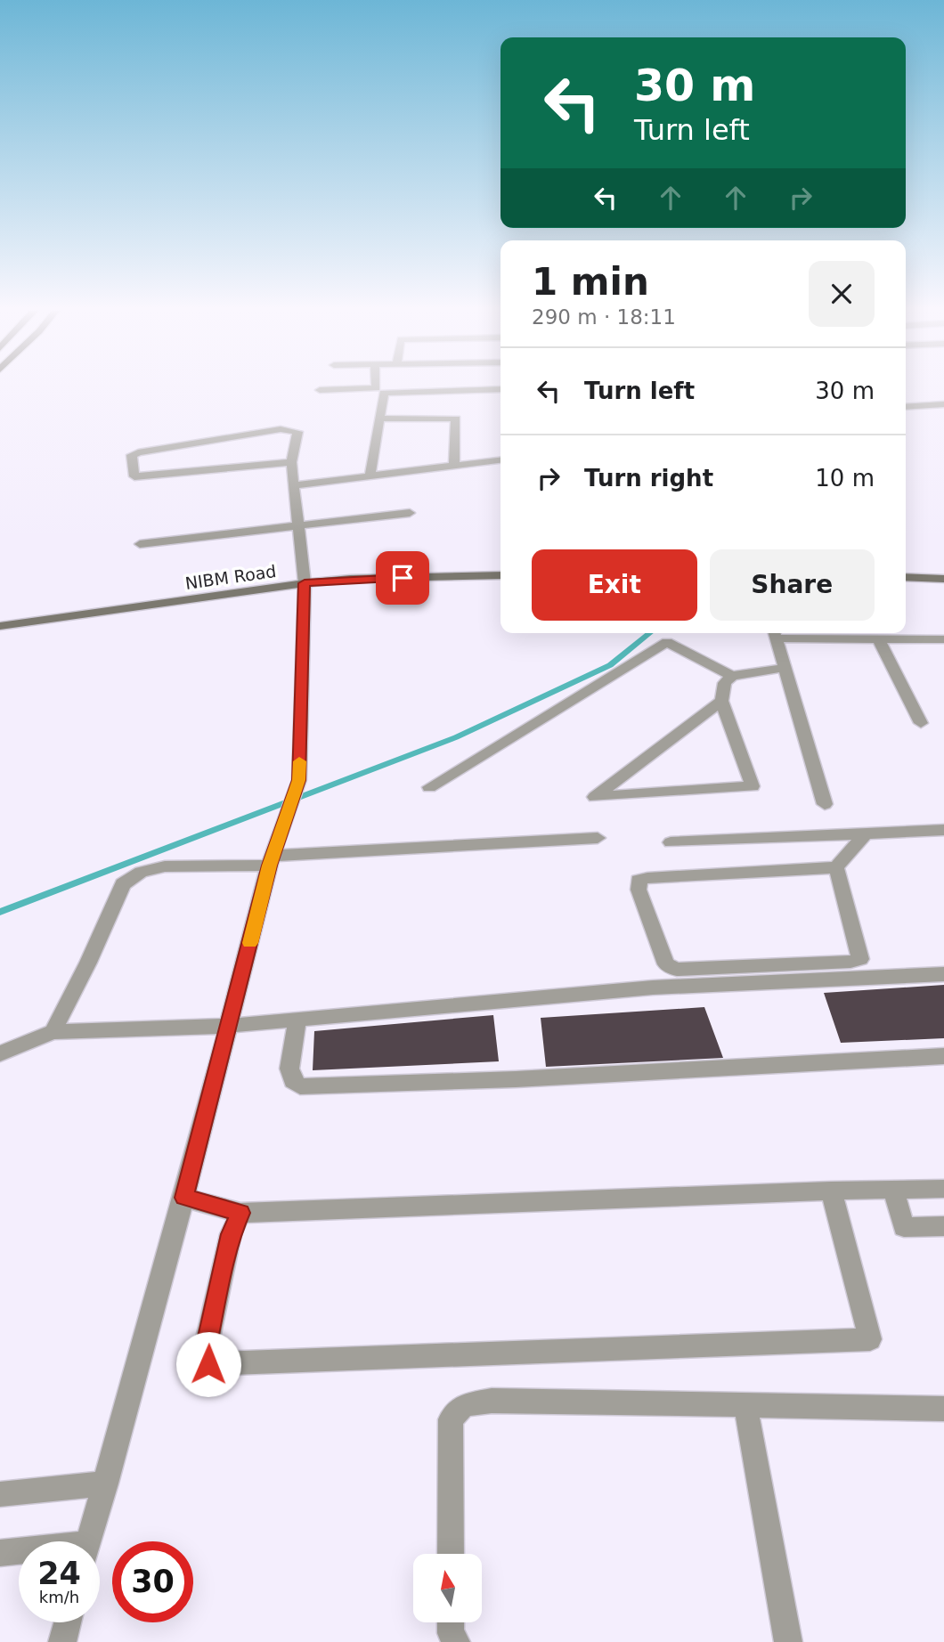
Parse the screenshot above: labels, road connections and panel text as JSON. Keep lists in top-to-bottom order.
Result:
{
  "streets": {
    "main road": ["NIBM Road"]
  },
  "north": "top",
  "page": {
    "turn": ["30 m", "Turn left"],
    "heading": ["1 min", "290 m · 18:11"],
    "list": [
      {
        "name": "Turn left",
        "value": "30 m"
      },
      {
        "name": "Turn right",
        "value": "10 m"
      }
    ],
    "buttons": ["Exit", "Share"],
    "speed": "24 km/h",
    "limit": "30"
  }
}
